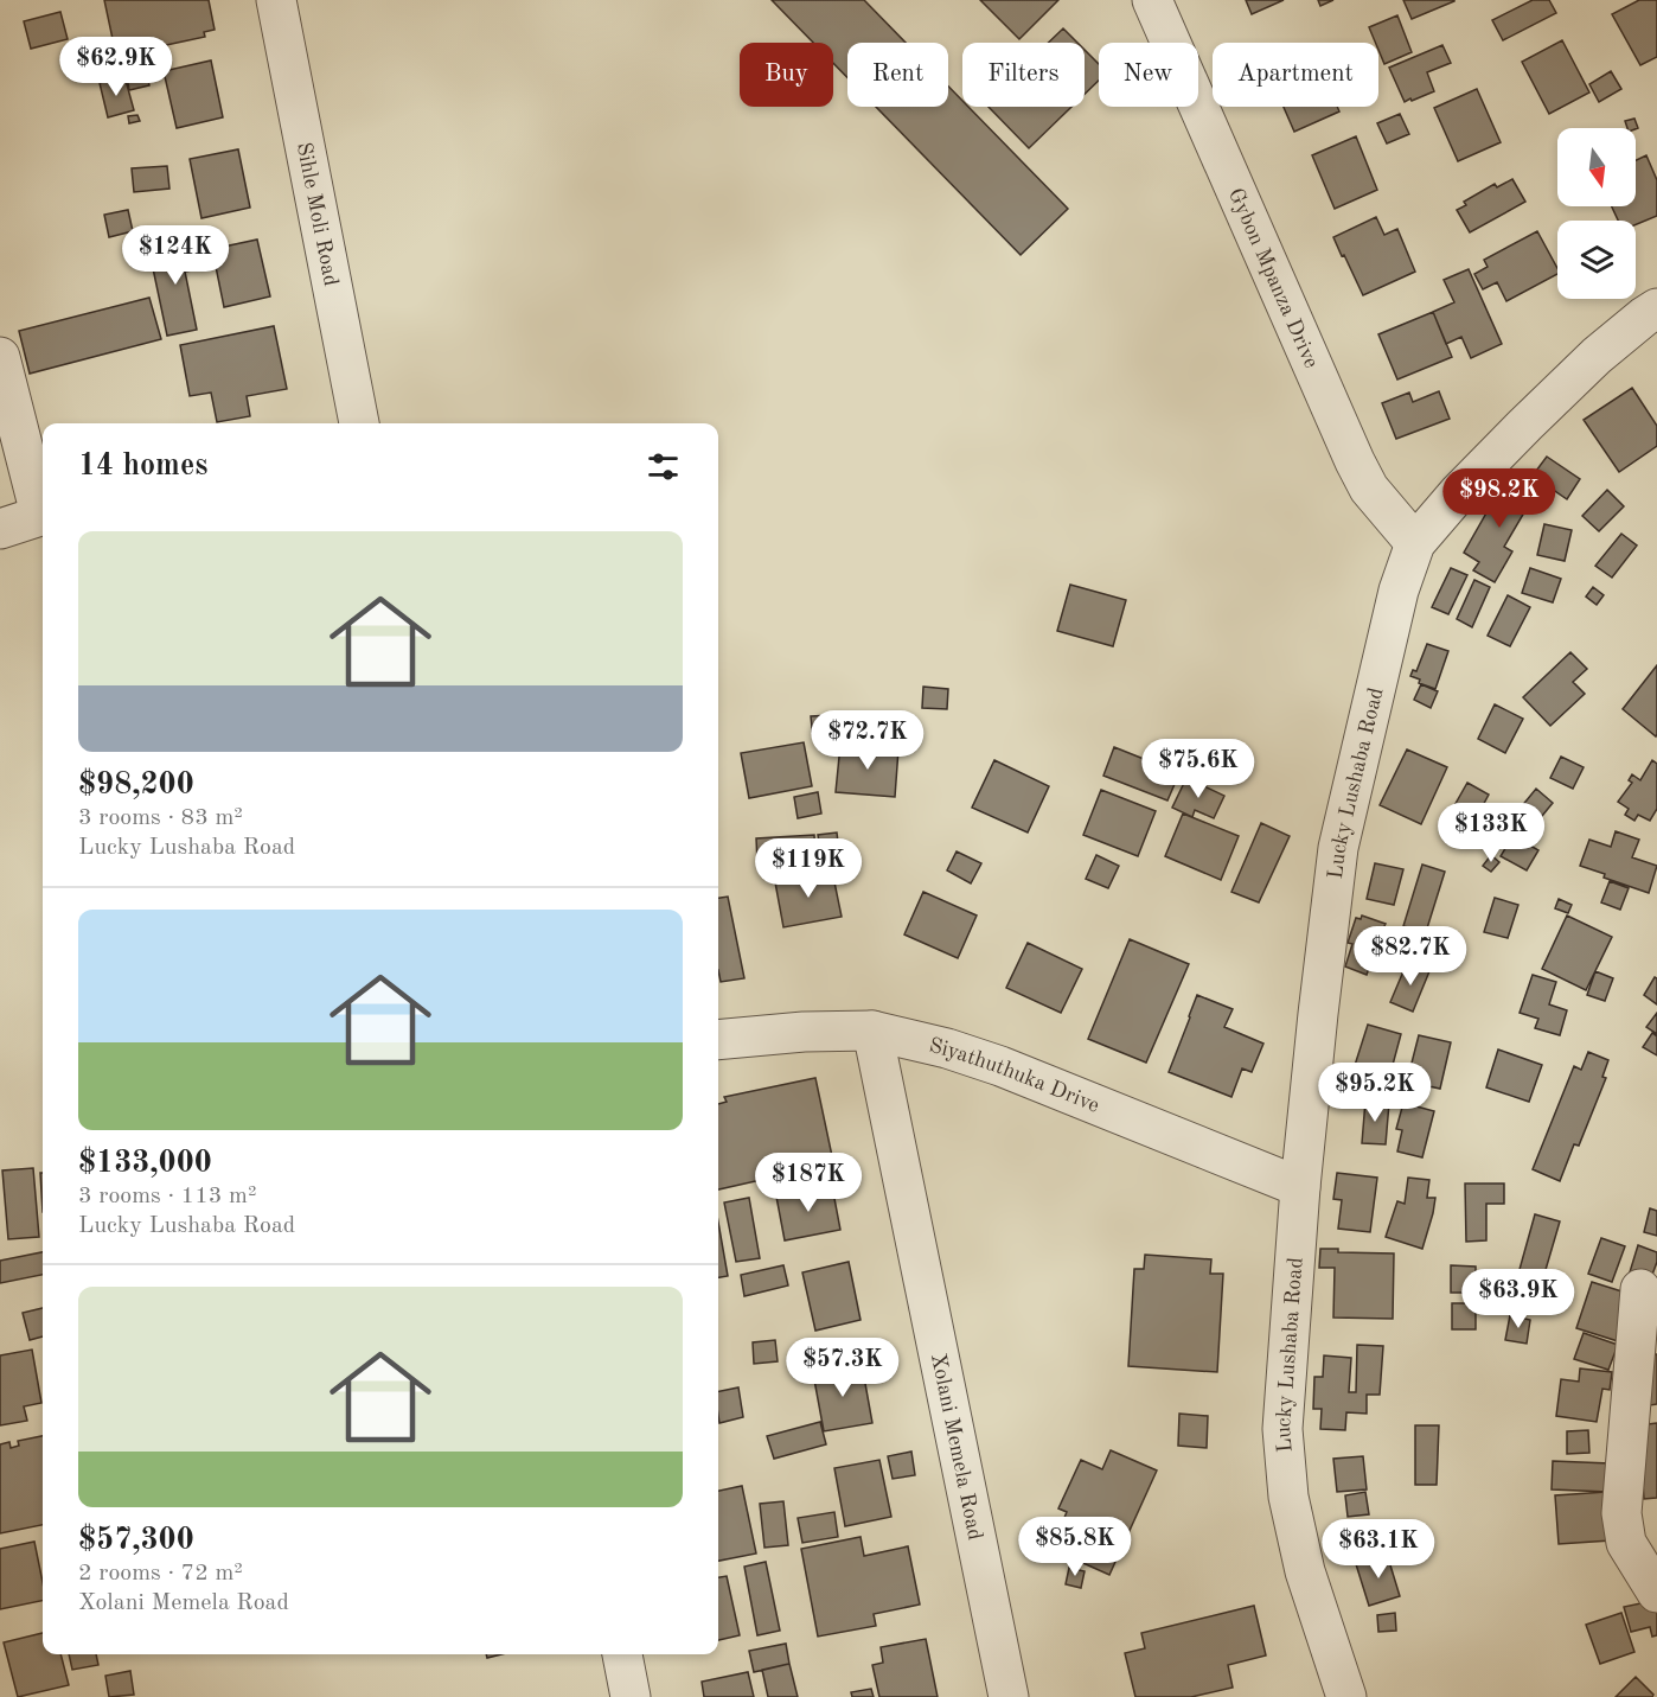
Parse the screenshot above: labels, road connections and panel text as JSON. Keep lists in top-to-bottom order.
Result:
{
  "streets": {
    "street": [
      "Sihle Moli Road",
      "Gybon Mpanza Drive",
      "Lucky Lushaba Road",
      "Siyathuthuka Drive",
      "Xolani Memela Road"
    ]
  },
  "crossings": [
    ["Gybon Mpanza Drive", "Lucky Lushaba Road"],
    ["Lucky Lushaba Road", "Siyathuthuka Drive"],
    ["Siyathuthuka Drive", "Xolani Memela Road"]
  ],
  "north": "bottom",
  "page": {
    "price": [
      "$62.9K",
      "$124K",
      "$98.2K",
      "$72.7K",
      "$75.6K",
      "$133K",
      "$119K",
      "$82.7K",
      "$95.2K",
      "$187K",
      "$63.9K",
      "$57.3K",
      "$85.8K",
      "$63.1K"
    ],
    "chip": [
      "Buy",
      "Rent",
      "Filters",
      "New",
      "Apartment"
    ],
    "heading": "14 homes",
    "list": [
      {
        "name": "$98,200",
        "note": "3 rooms · 83 m² · Lucky Lushaba Road"
      },
      {
        "name": "$133,000",
        "note": "3 rooms · 113 m² · Lucky Lushaba Road"
      },
      {
        "name": "$57,300",
        "note": "2 rooms · 72 m² · Xolani Memela Road"
      }
    ]
  }
}
